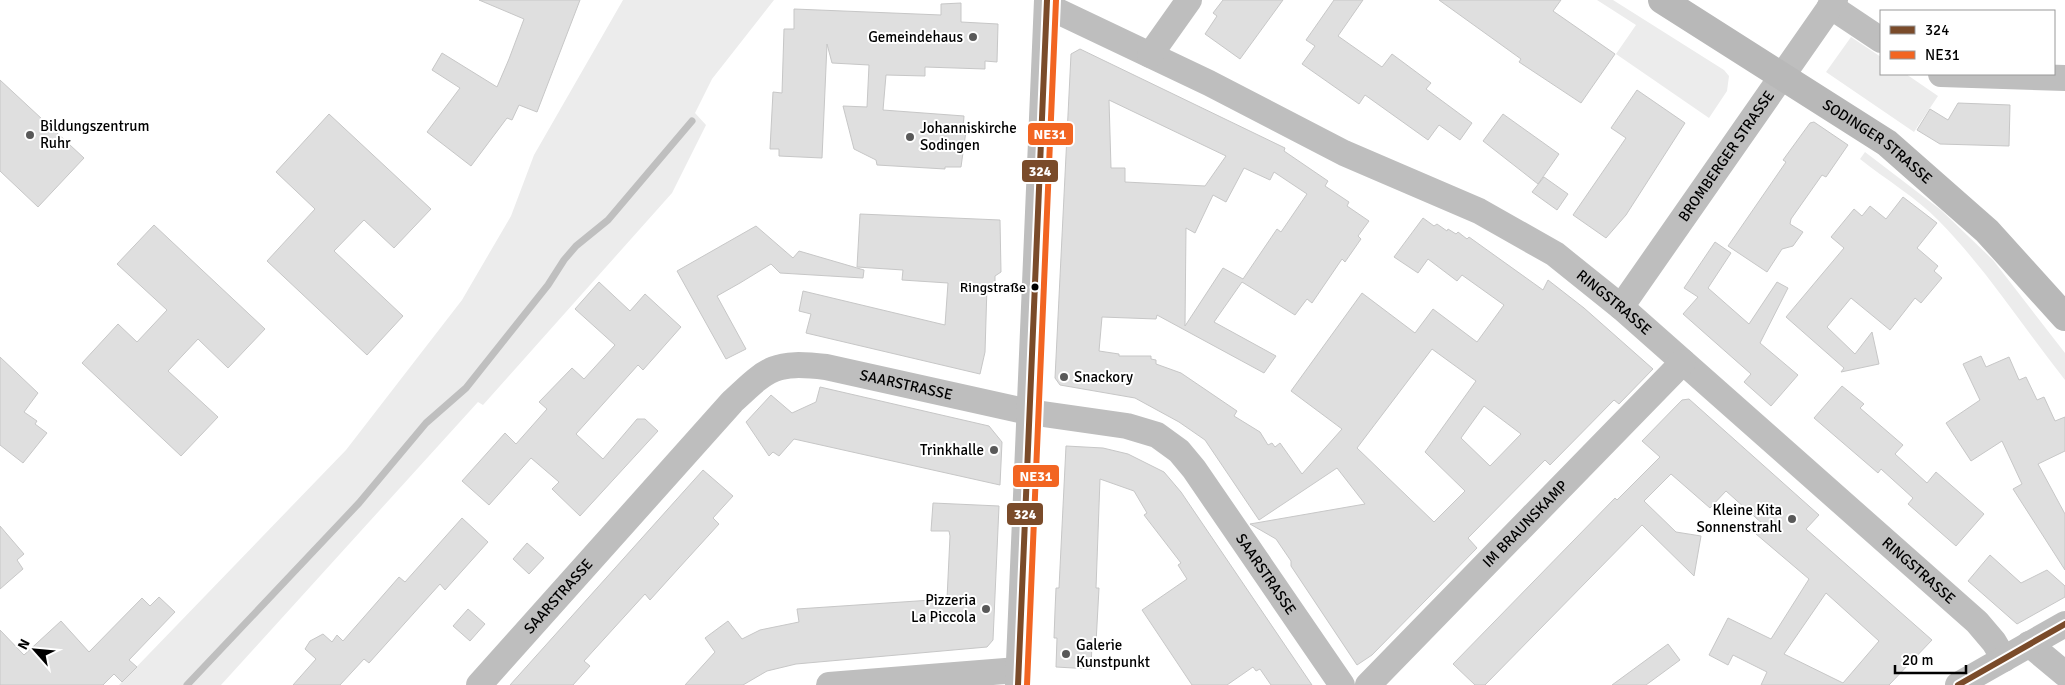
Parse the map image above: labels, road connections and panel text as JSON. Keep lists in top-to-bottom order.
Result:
{
  "streets": {
    "main road": ["SODINGER STRASSE"],
    "street": [
      "BROMBERGER STRASSE",
      "RINGSTRASSE",
      "SAARSTRASSE",
      "IM BRAUNSKAMP"
    ]
  },
  "crossings": [
    ["SODINGER STRASSE", "BROMBERGER STRASSE"],
    ["BROMBERGER STRASSE", "RINGSTRASSE"],
    ["RINGSTRASSE", "IM BRAUNSKAMP"]
  ],
  "places": [
    "Gemeindehaus",
    "Bildungszentrum Ruhr",
    "Johanniskirche Sodingen",
    "Ringstraße",
    "Snackory",
    "Trinkhalle",
    "Kleine Kita Sonnenstrahl",
    "Pizzeria La Piccola",
    "Galerie Kunstpunkt"
  ],
  "lines": ["transit line 324", "transit line NE31"],
  "legend": ["324", "NE31"],
  "scale_bar": "20 m",
  "north": "top left"
}
